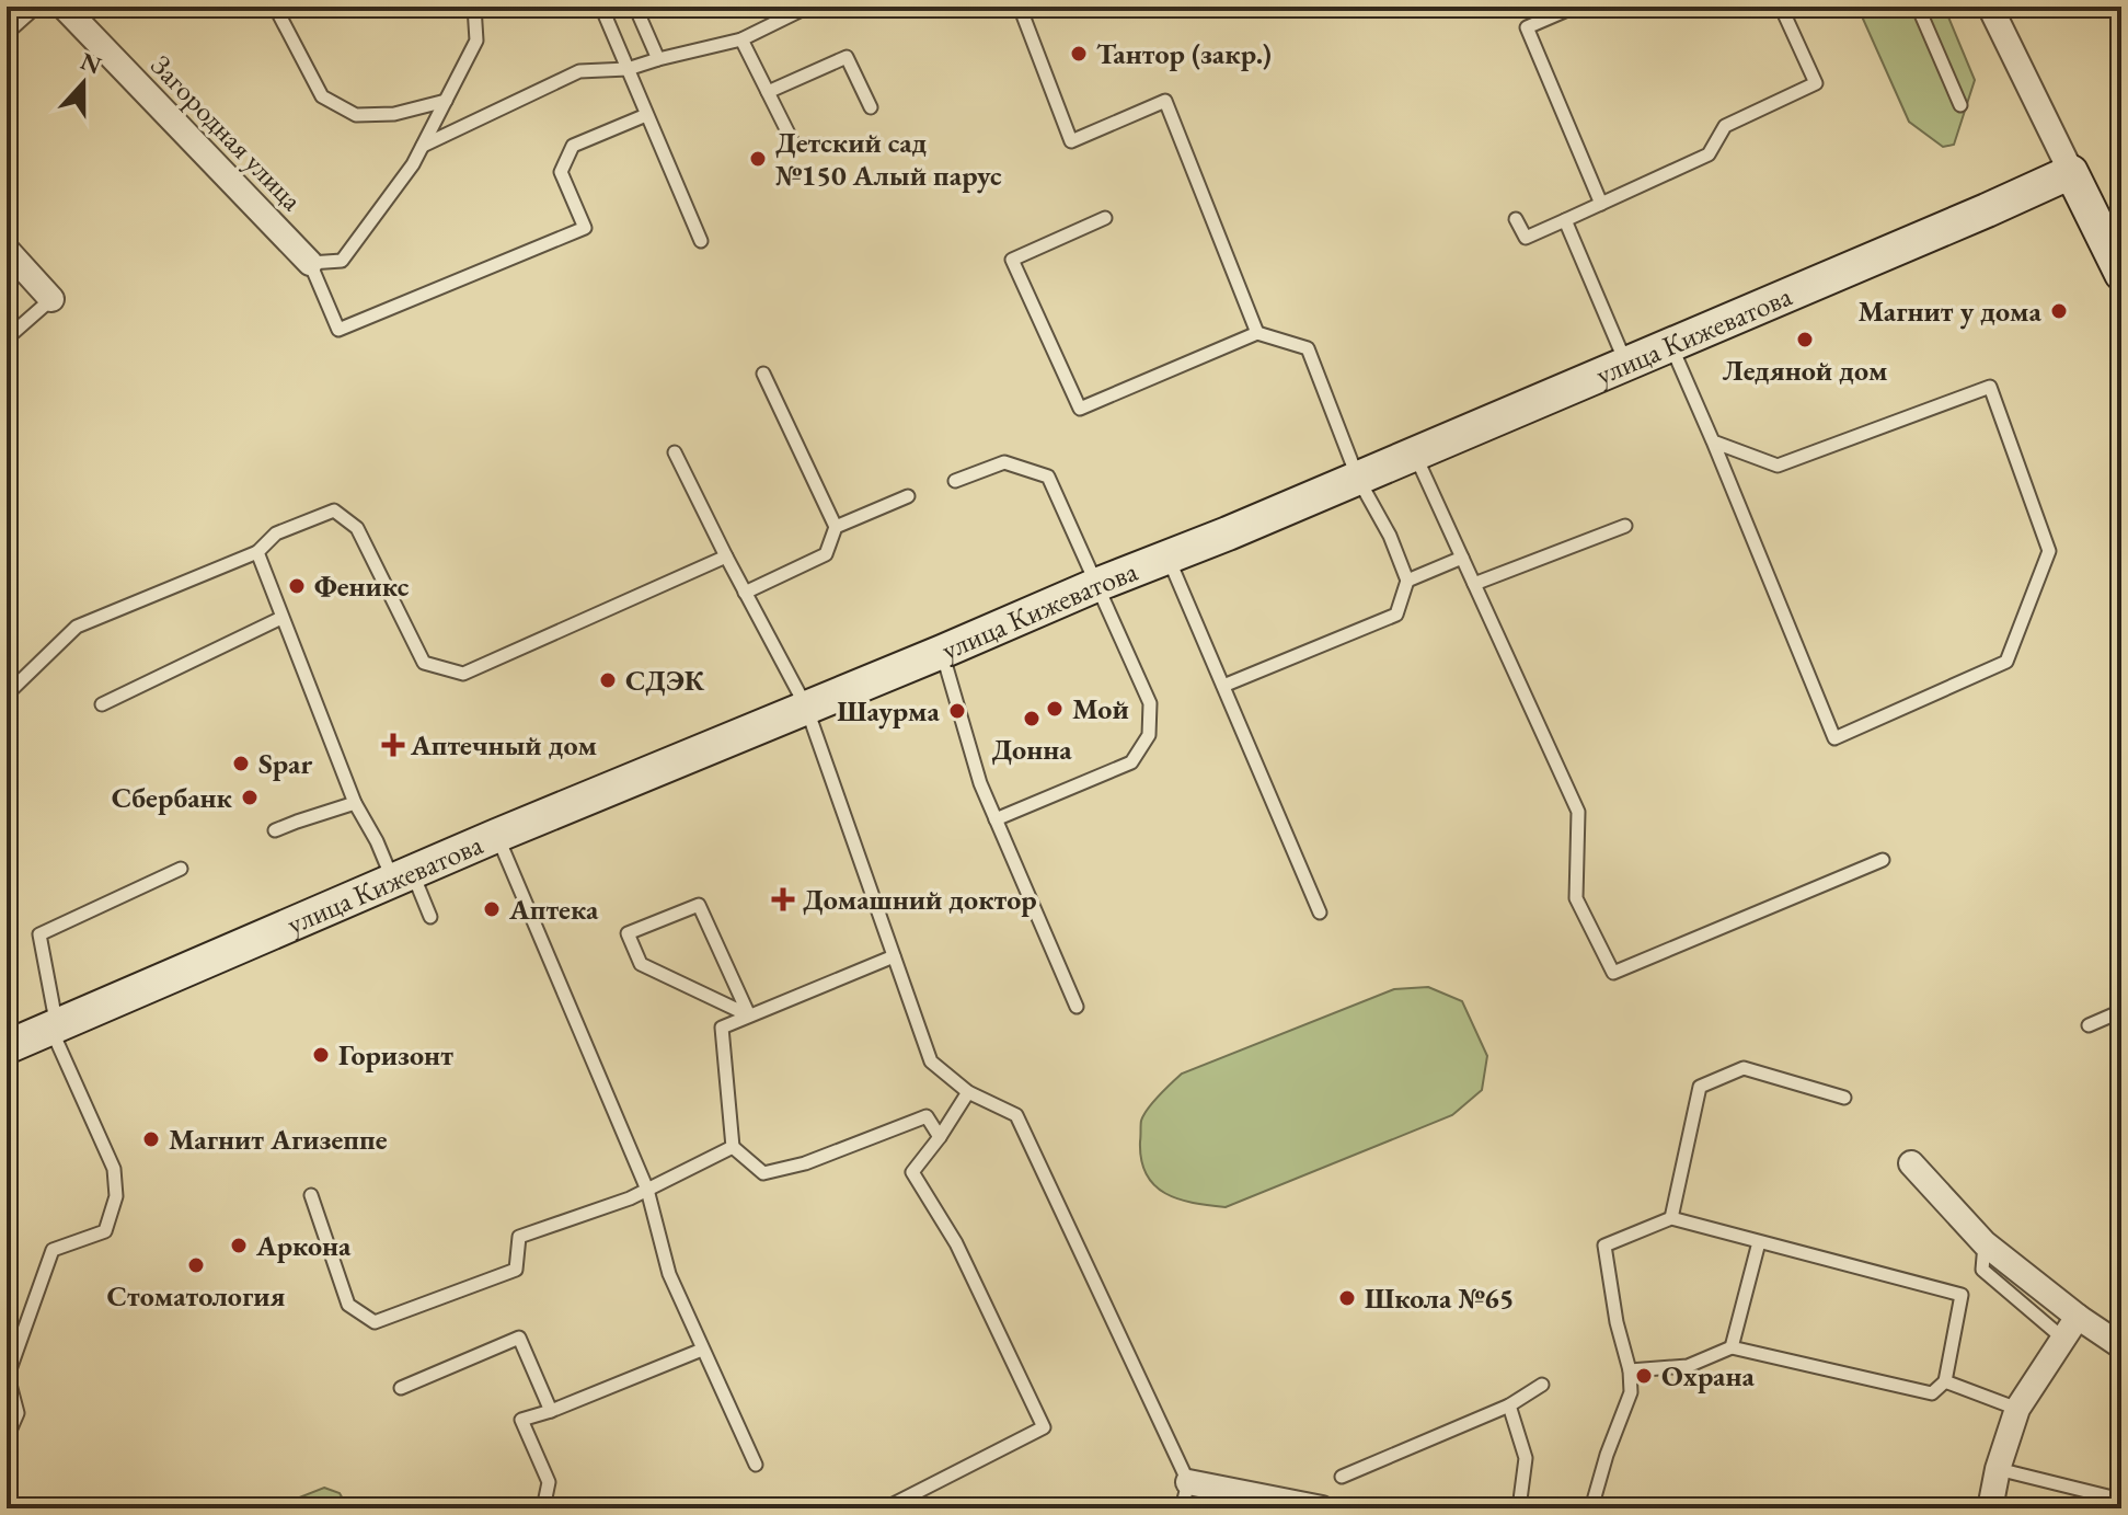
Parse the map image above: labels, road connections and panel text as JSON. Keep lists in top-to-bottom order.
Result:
{
  "streets": {
    "main road": ["улица Кижеватова"],
    "street": ["Загородная улица"]
  },
  "places": {
    "other": [
      "Тантор (закр.)",
      "Детский сад №150 Алый парус",
      "Магнит у дома",
      "Ледяной дом",
      "Феникс",
      "СДЭК",
      "Мой",
      "Шаурма",
      "Донна",
      "Spar",
      "Сбербанк",
      "Аптека",
      "Горизонт",
      "Магнит Агизеппе",
      "Аркона",
      "Стоматология",
      "Школа №65",
      "Охрана"
    ],
    "health": ["Аптечный дом", "Домашний доктор"]
  },
  "north": "top"
}
